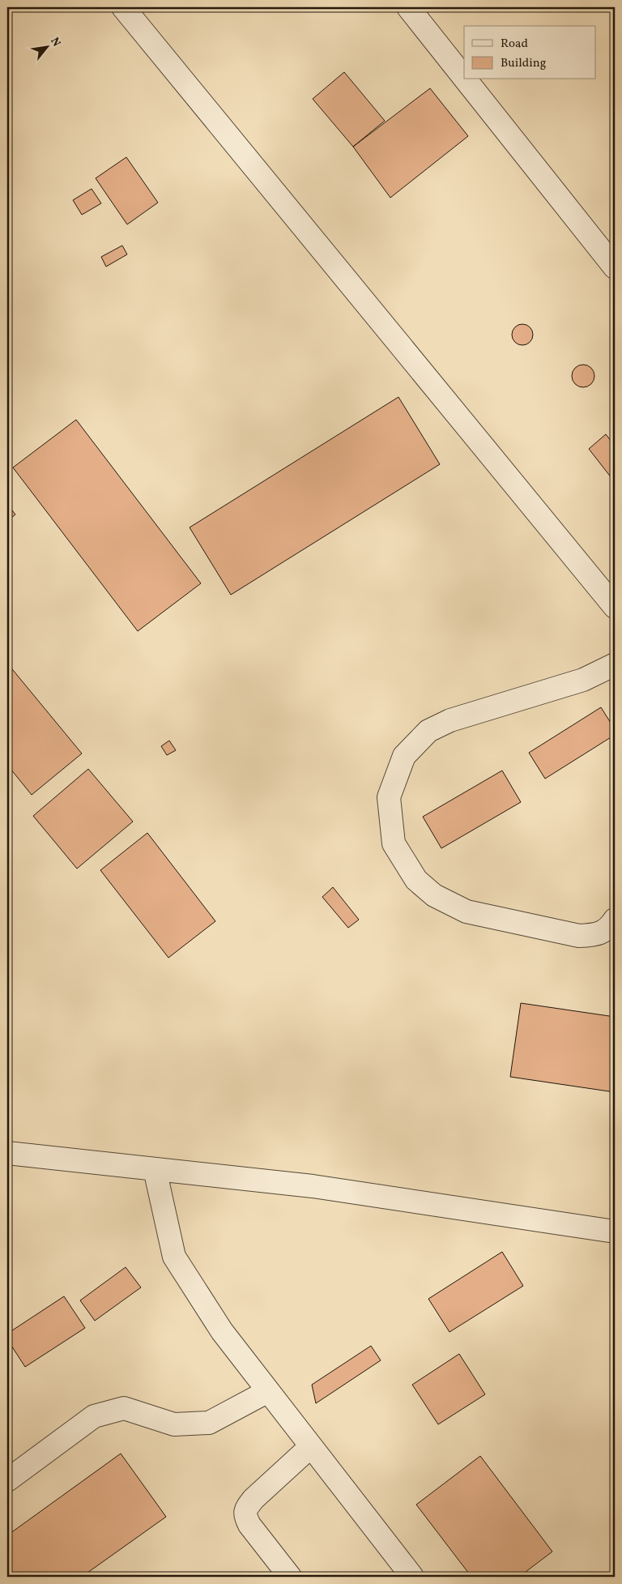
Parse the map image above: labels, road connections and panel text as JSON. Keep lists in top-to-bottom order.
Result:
{
  "legend": ["Road", "Building"],
  "north": "top right"
}
